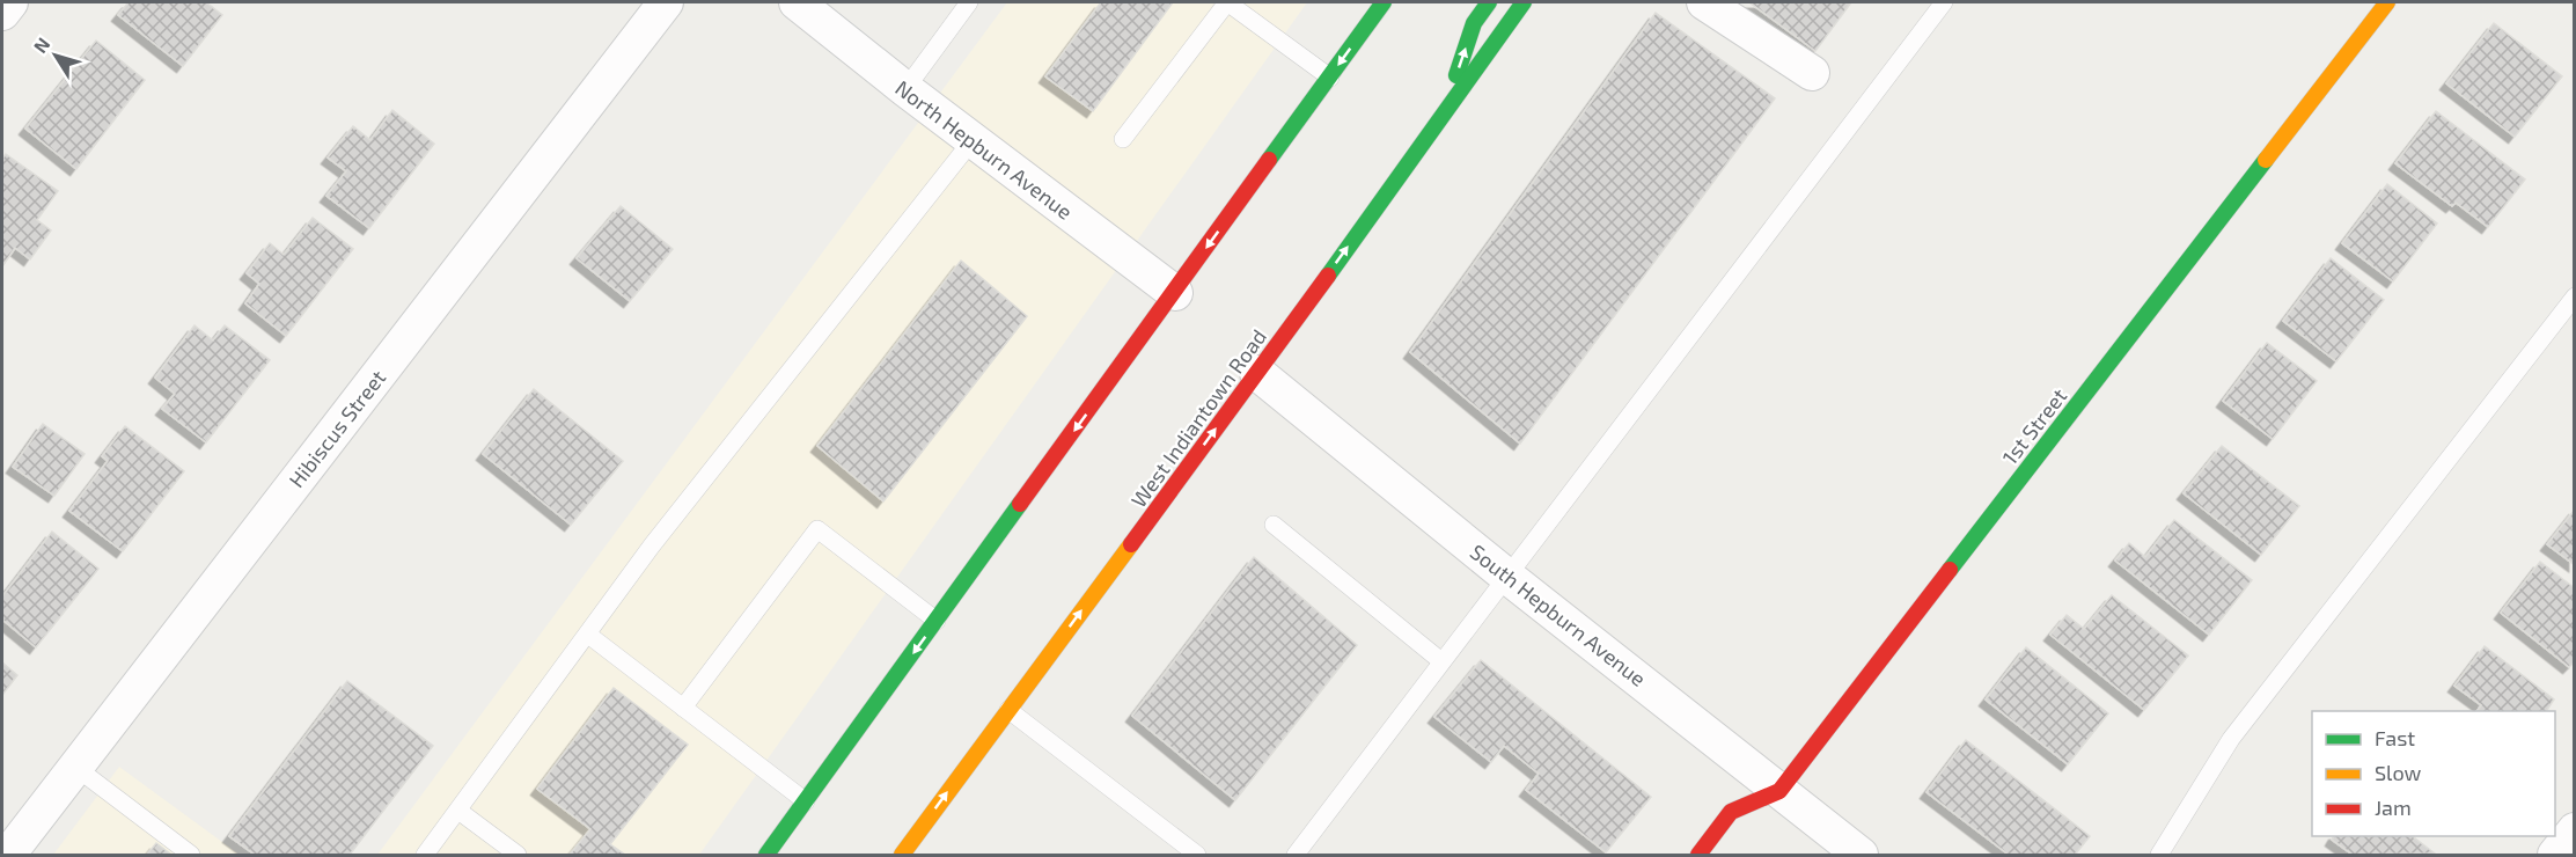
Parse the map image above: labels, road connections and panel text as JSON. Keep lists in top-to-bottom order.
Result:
{
  "streets": {
    "main road": ["West Indiantown Road", "1st Street"],
    "street": ["North Hepburn Avenue", "Hibiscus Street", "South Hepburn Avenue"]
  },
  "crossings": [
    ["West Indiantown Road", "South Hepburn Avenue"],
    ["1st Street", "South Hepburn Avenue"]
  ],
  "legend": ["Fast", "Slow", "Jam"],
  "north": "top left"
}
